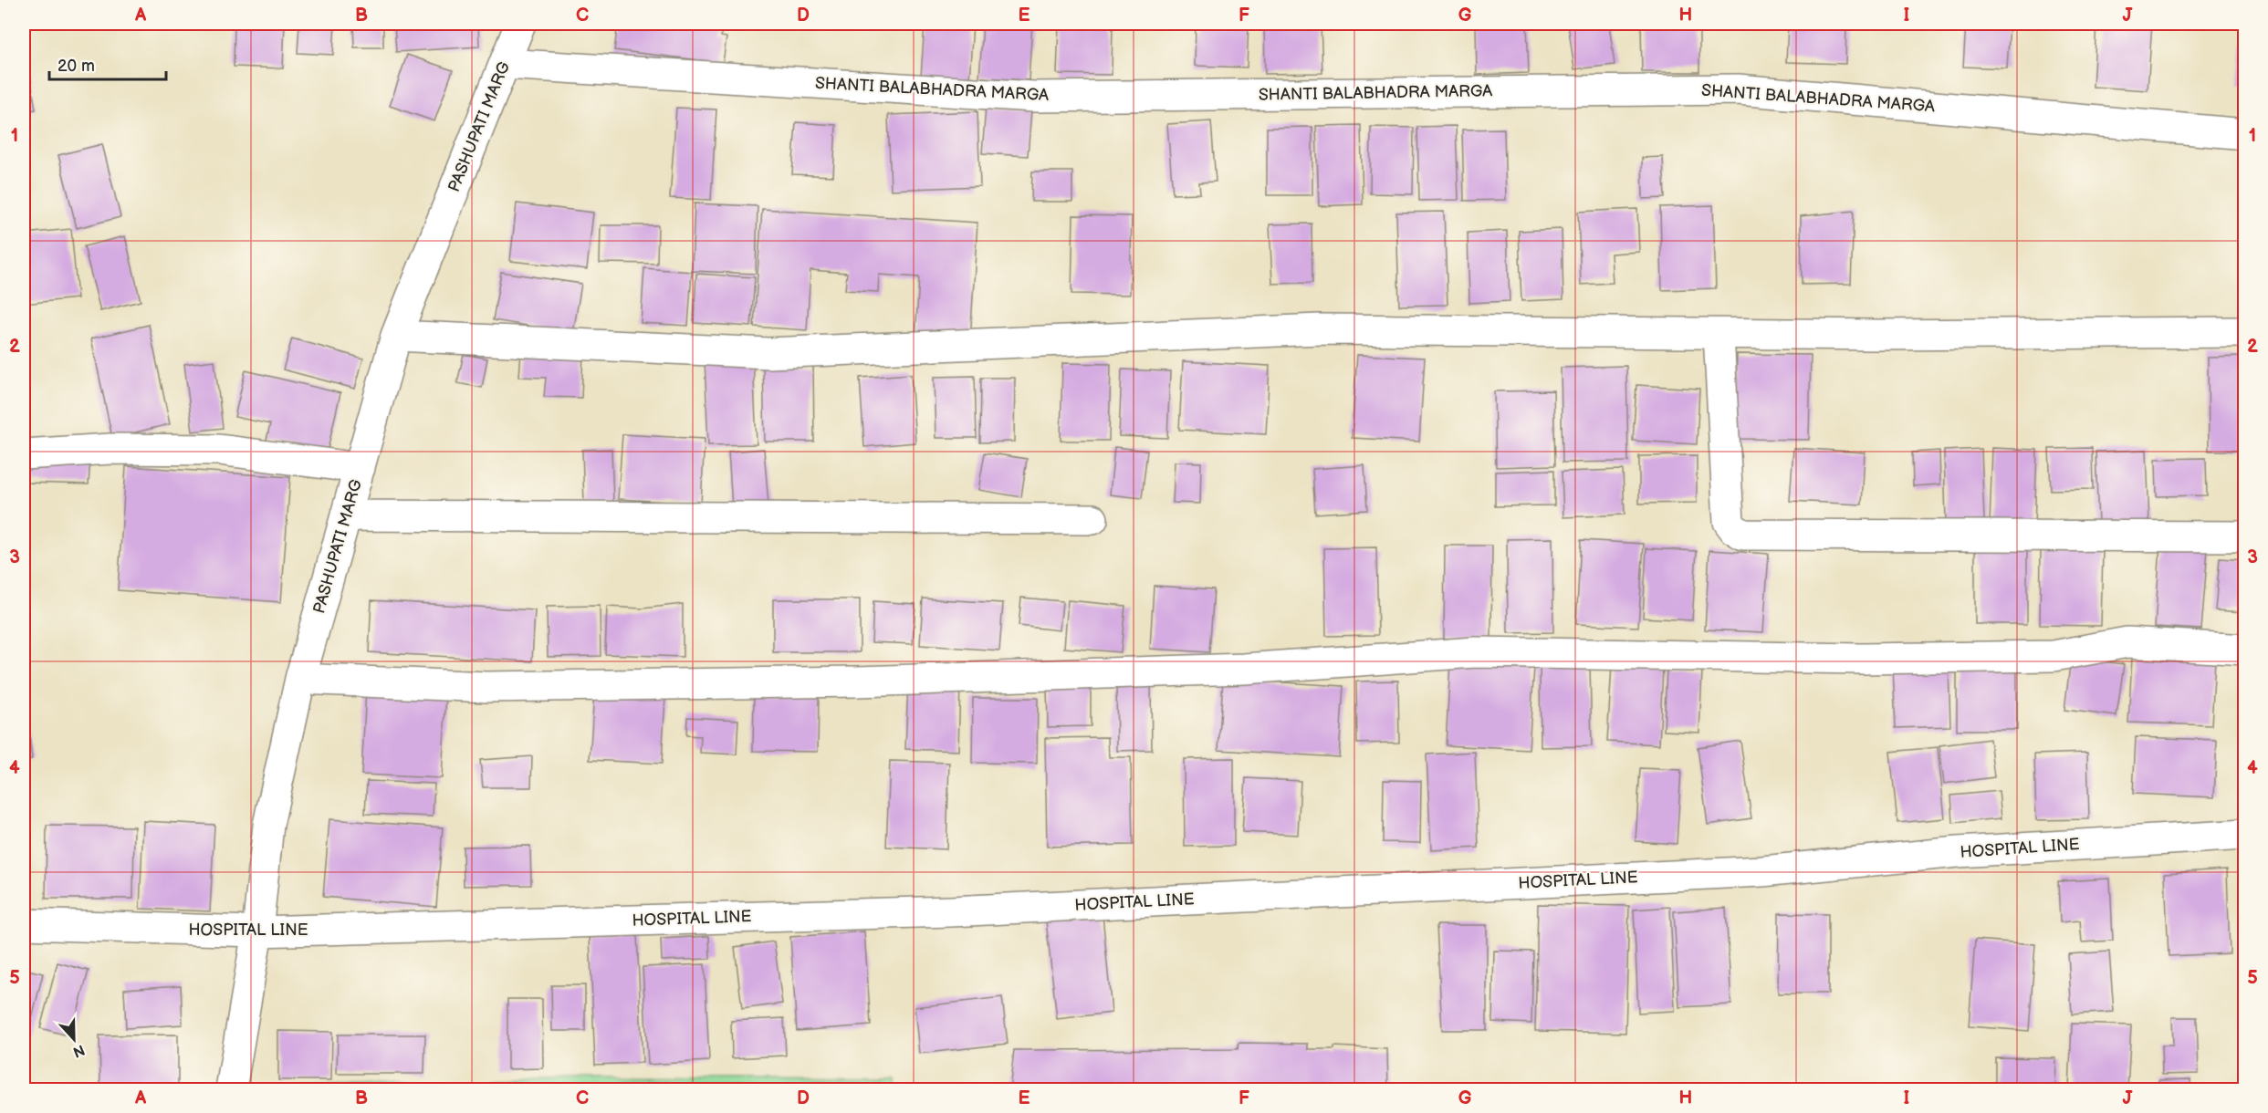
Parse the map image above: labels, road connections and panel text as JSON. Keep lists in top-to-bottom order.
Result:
{
  "streets": {
    "street": ["SHANTI BALABHADRA MARGA", "PASHUPATI MARG", "HOSPITAL LINE"]
  },
  "crossings": [
    ["SHANTI BALABHADRA MARGA", "PASHUPATI MARG"],
    ["PASHUPATI MARG", "HOSPITAL LINE"]
  ],
  "scale_bar": "20 m",
  "north": "bottom",
  "grid": {
    "columns": [
      "A",
      "B",
      "C",
      "D",
      "E",
      "F",
      "G",
      "H",
      "I",
      "J"
    ],
    "rows": [
      "1",
      "2",
      "3",
      "4",
      "5"
    ]
  }
}
